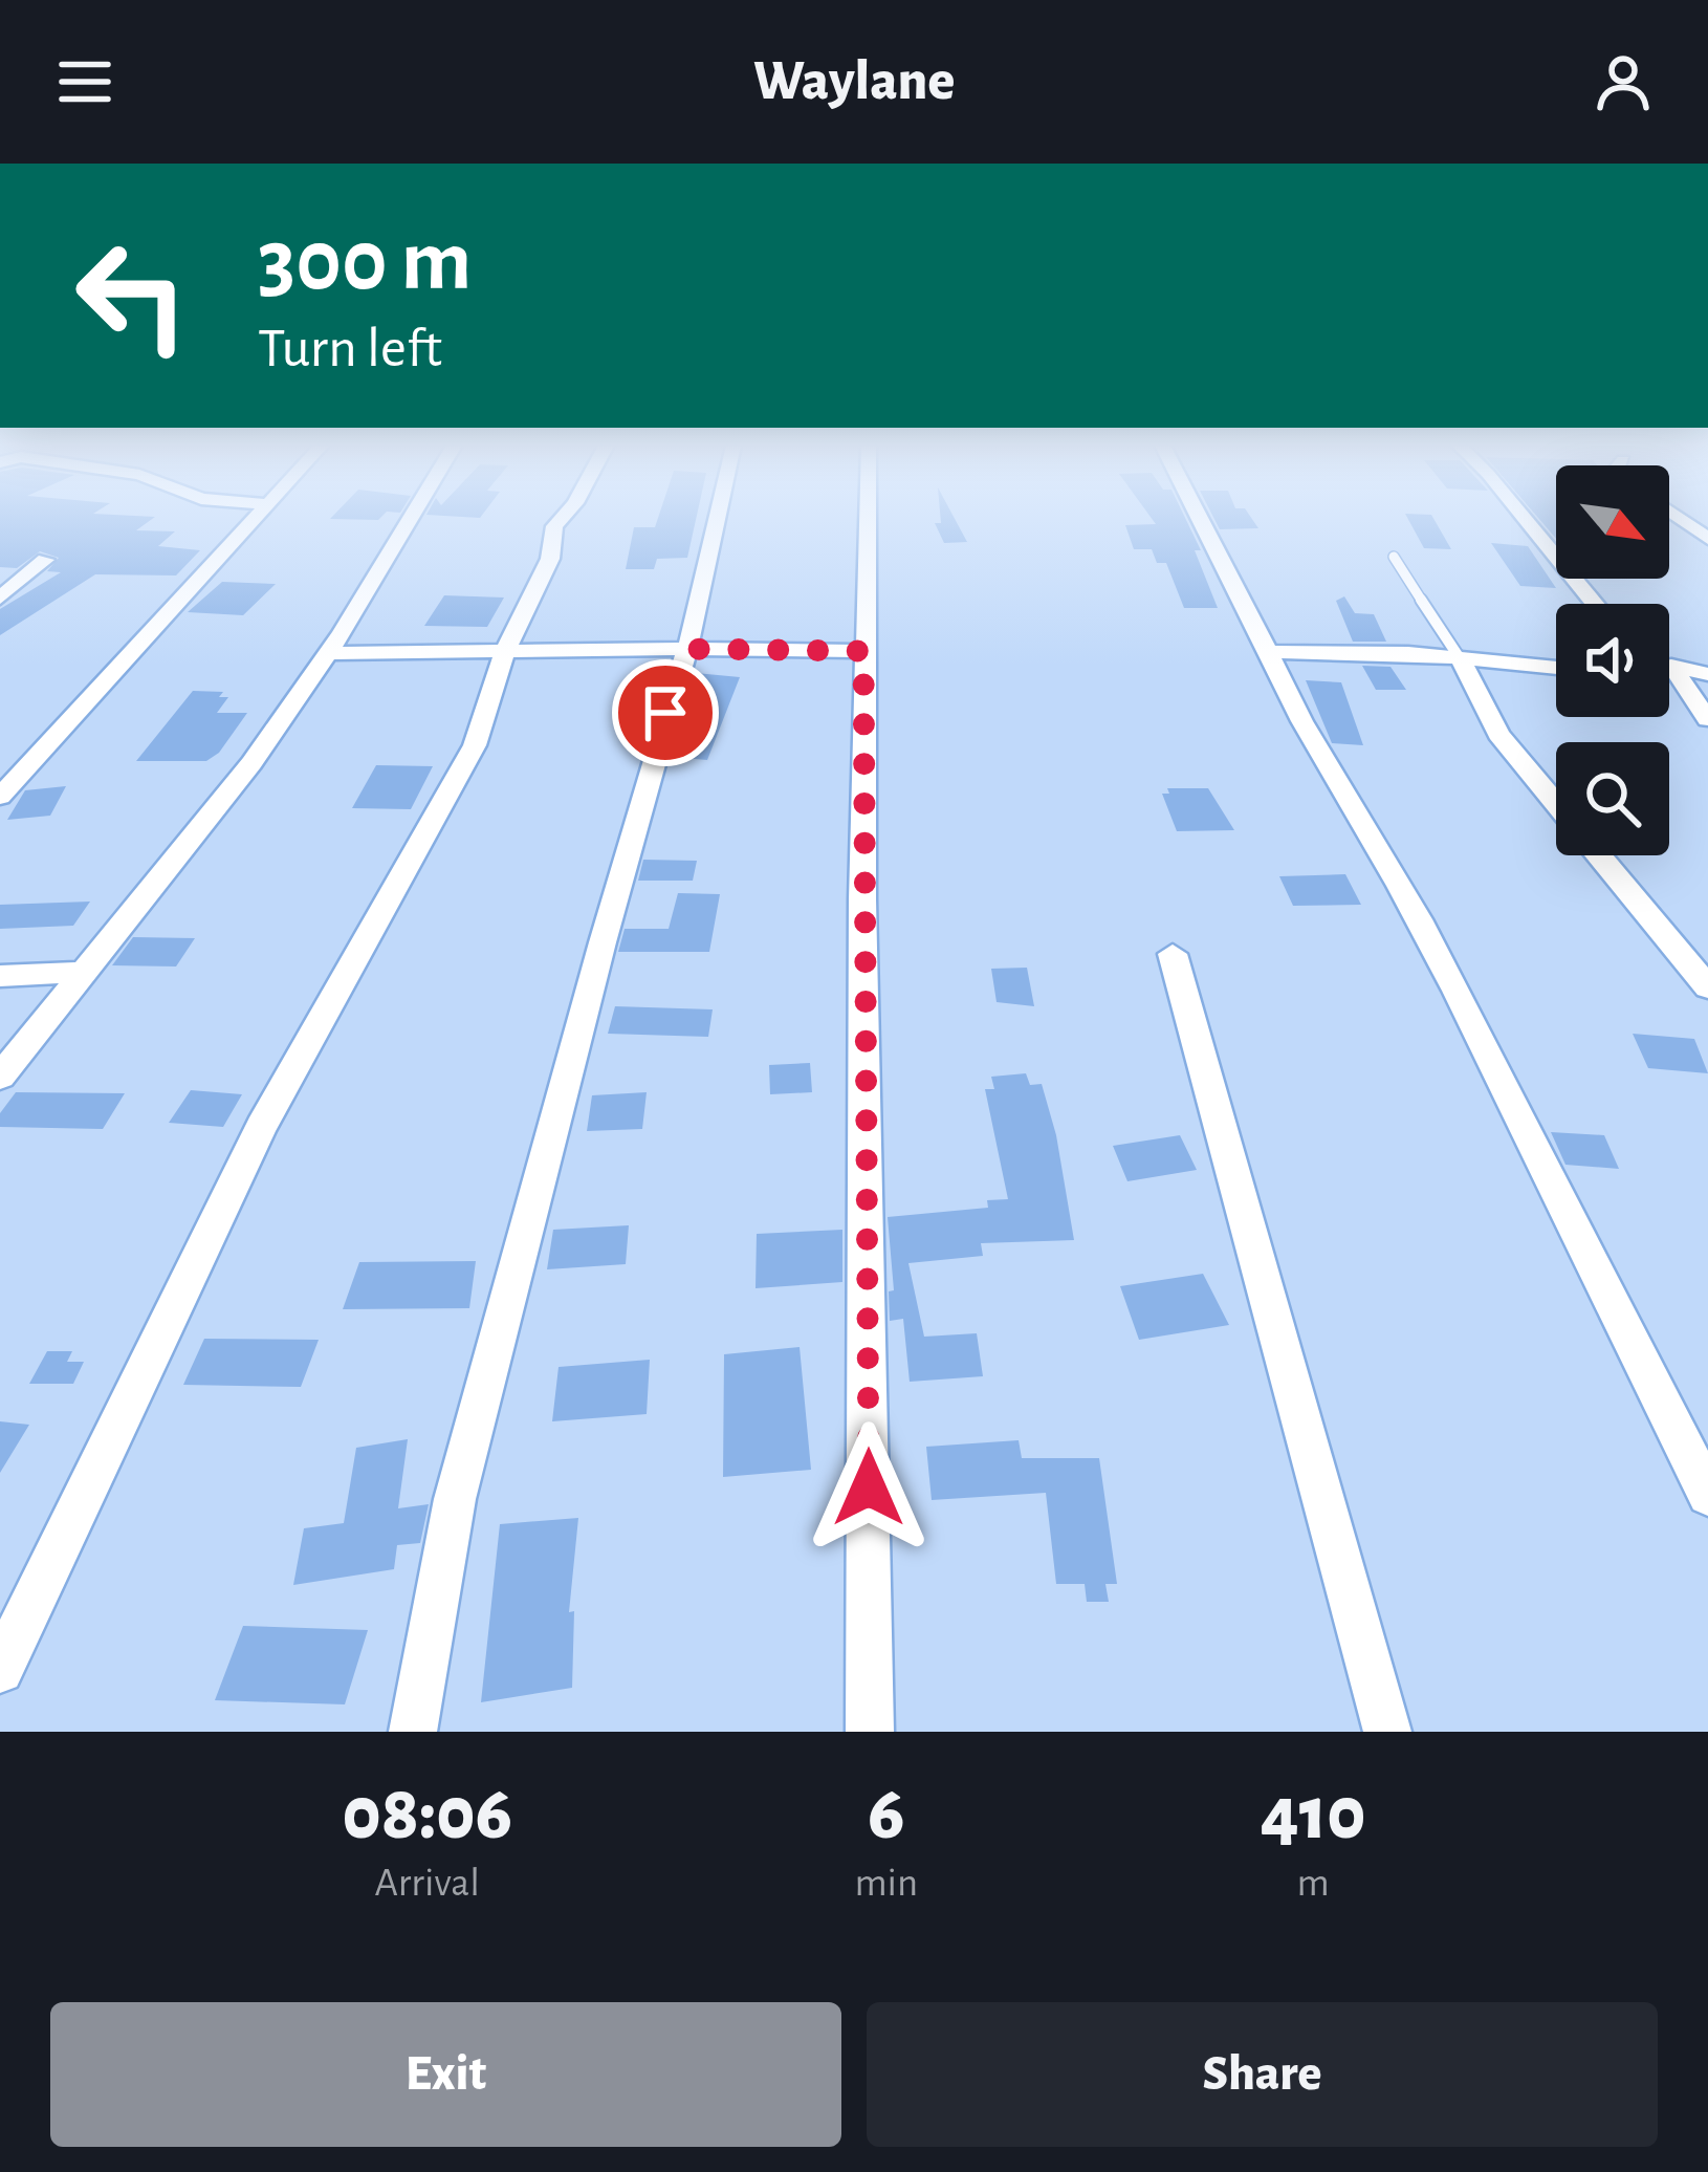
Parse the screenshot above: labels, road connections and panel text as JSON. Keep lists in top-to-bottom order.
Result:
{
  "north": "bottom right",
  "page": {
    "header": "Waylane",
    "turn": ["300 m", "Turn left"],
    "eta": [
      "08:06",
      "Arrival",
      "6",
      "min",
      "410",
      "m"
    ],
    "buttons": ["Exit", "Share"]
  }
}
